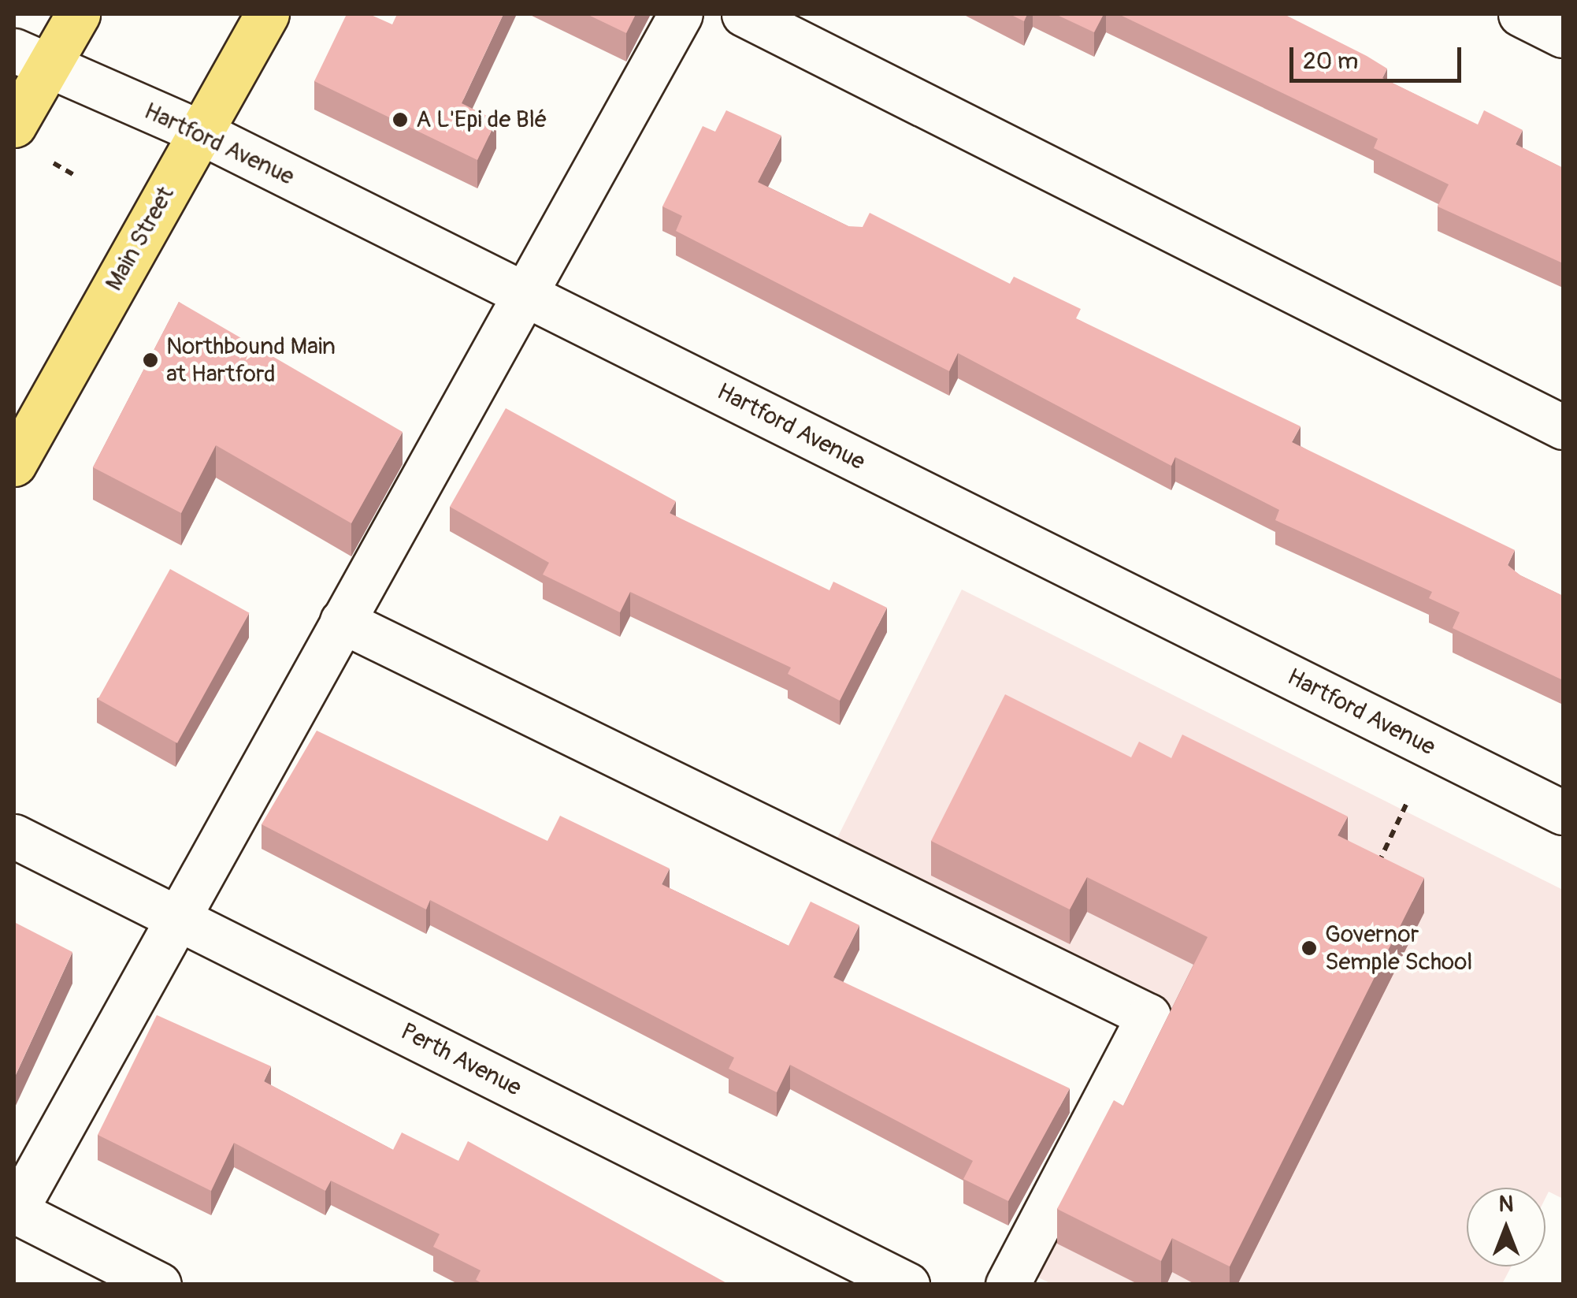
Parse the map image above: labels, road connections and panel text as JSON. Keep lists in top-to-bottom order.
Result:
{
  "streets": {
    "main road": ["Main Street"],
    "street": ["Hartford Avenue", "Perth Avenue"]
  },
  "crossings": [
    ["Hartford Avenue", "Main Street"]
  ],
  "places": ["A L'Epi de Blé", "Northbound Main at Hartford", "Governor Semple School"],
  "scale_bar": "20 m",
  "north": "top"
}
